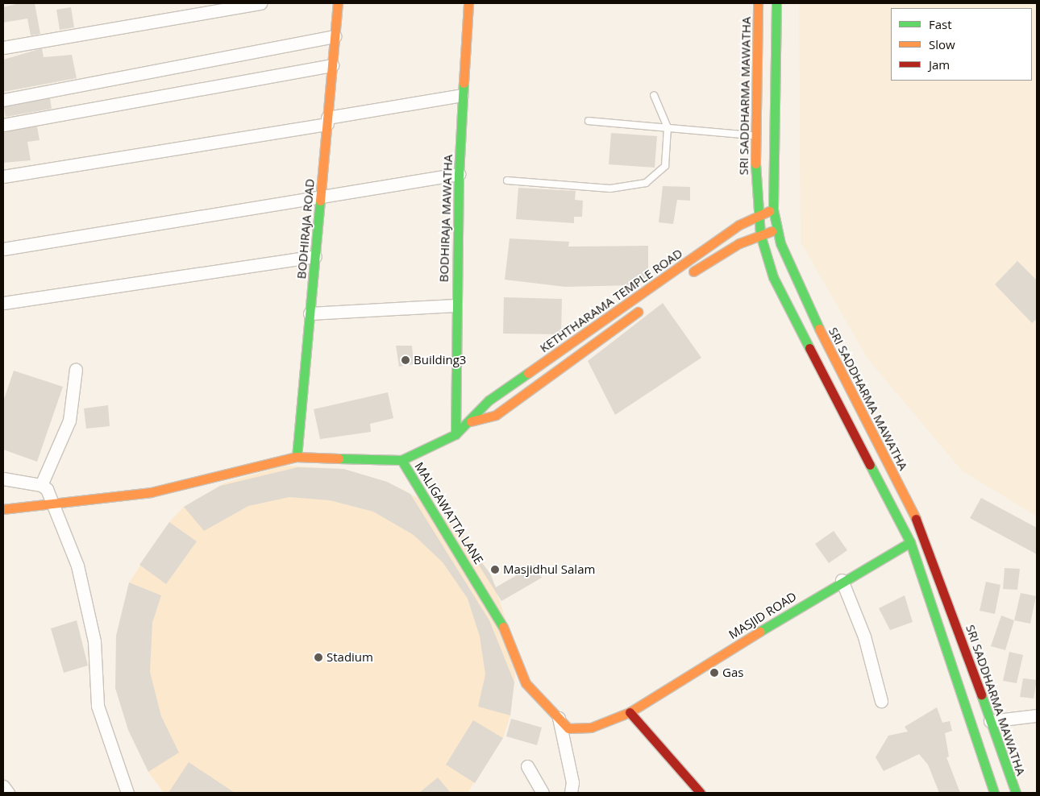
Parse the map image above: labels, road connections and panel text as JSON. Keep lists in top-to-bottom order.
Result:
{
  "streets": {
    "main road": [
      "SRI SADDHARMA MAWATHA",
      "BODHIRAJA MAWATHA",
      "BODHIRAJA ROAD",
      "KETHTHARAMA TEMPLE ROAD",
      "MALIGAWATTA LANE",
      "MASJID ROAD"
    ]
  },
  "crossings": [
    ["SRI SADDHARMA MAWATHA", "KETHTHARAMA TEMPLE ROAD"],
    ["SRI SADDHARMA MAWATHA", "MASJID ROAD"],
    ["BODHIRAJA MAWATHA", "KETHTHARAMA TEMPLE ROAD"],
    ["BODHIRAJA ROAD", "KETHTHARAMA TEMPLE ROAD"],
    ["KETHTHARAMA TEMPLE ROAD", "MALIGAWATTA LANE"],
    ["MALIGAWATTA LANE", "MASJID ROAD"]
  ],
  "places": [
    "Building3",
    "Masjidhul Salam",
    "Stadium",
    "Gas"
  ],
  "legend": ["Fast", "Slow", "Jam"]
}
